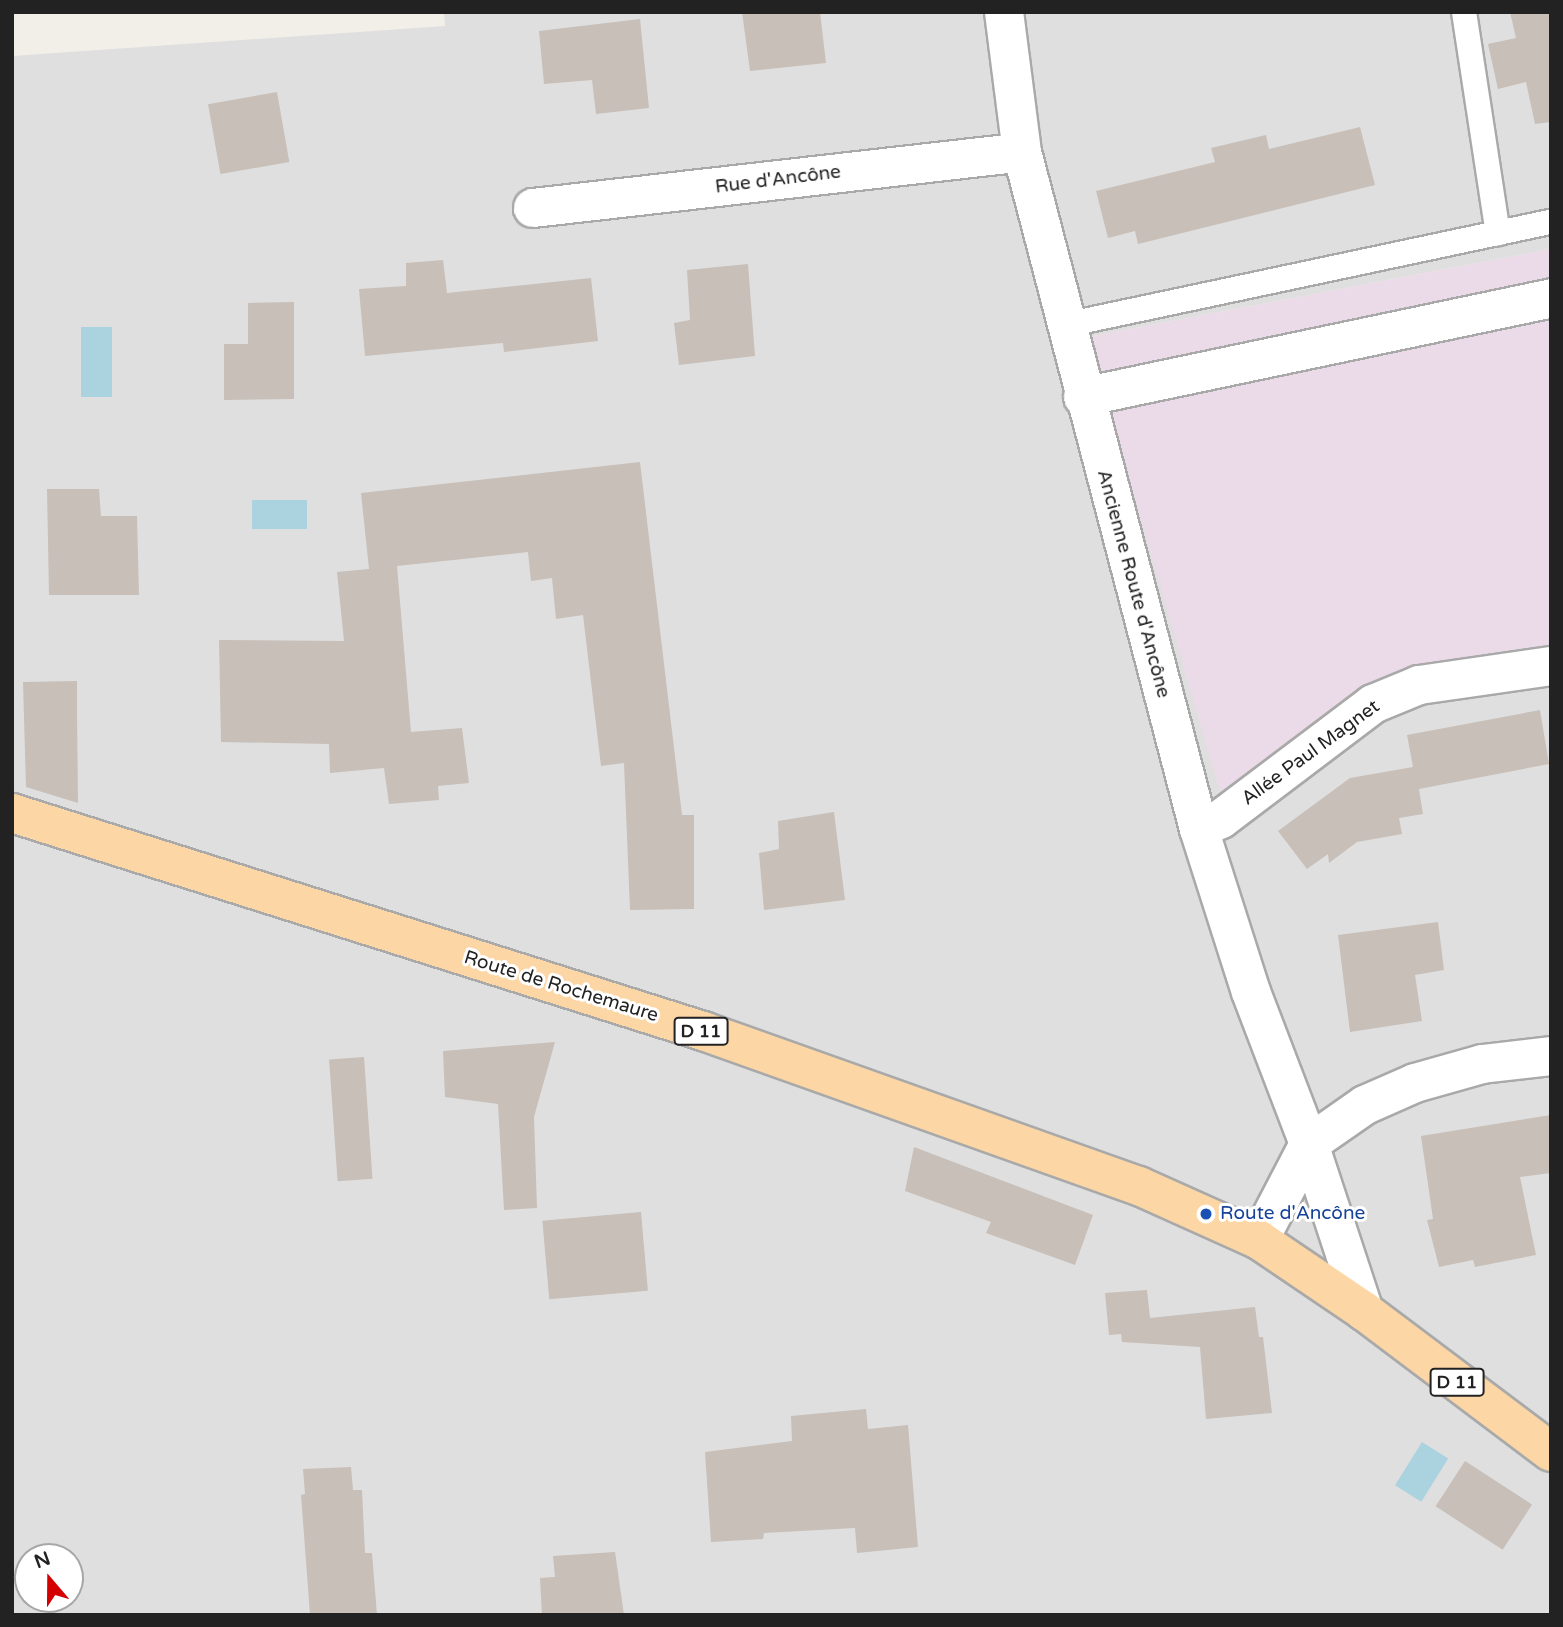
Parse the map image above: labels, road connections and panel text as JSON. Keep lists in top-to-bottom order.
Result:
{
  "streets": {
    "main road": ["Route de Rochemaure", "D 11"],
    "street": ["Rue d'Ancône", "Ancienne Route d'Ancône", "Allée Paul Magnet"]
  },
  "crossings": [
    ["Rue d'Ancône", "Ancienne Route d'Ancône"],
    ["Ancienne Route d'Ancône", "Allée Paul Magnet"]
  ],
  "places": ["Route d'Ancône"],
  "north": "top"
}
